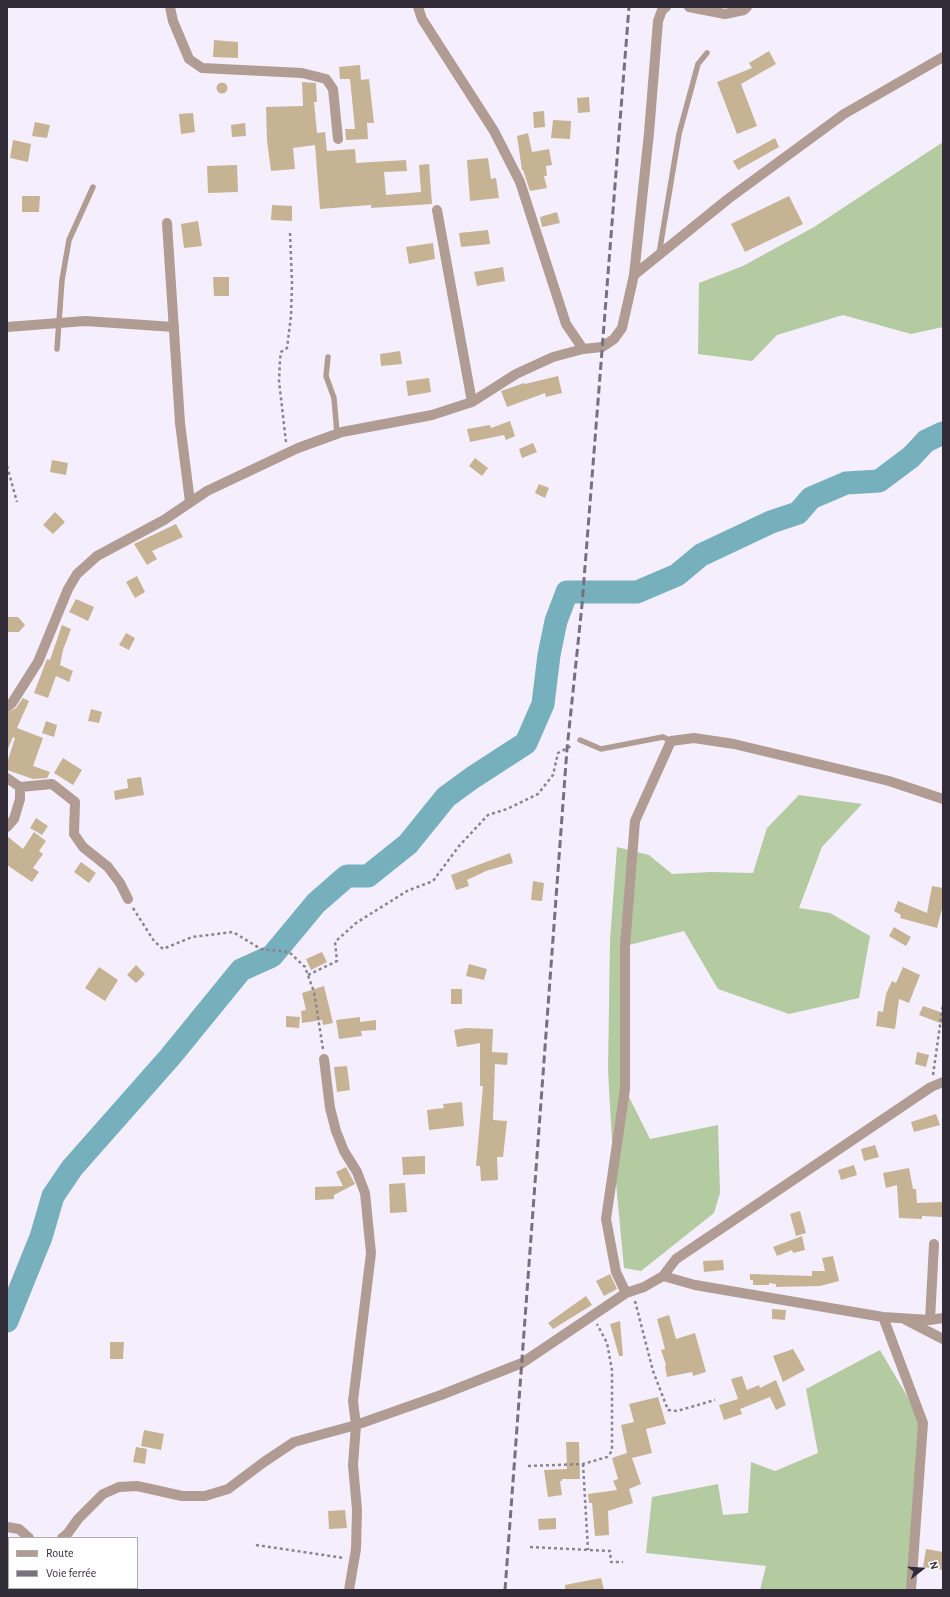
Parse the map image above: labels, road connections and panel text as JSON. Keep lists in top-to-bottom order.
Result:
{
  "legend": ["Route", "Voie ferrée"],
  "north": "right"
}
